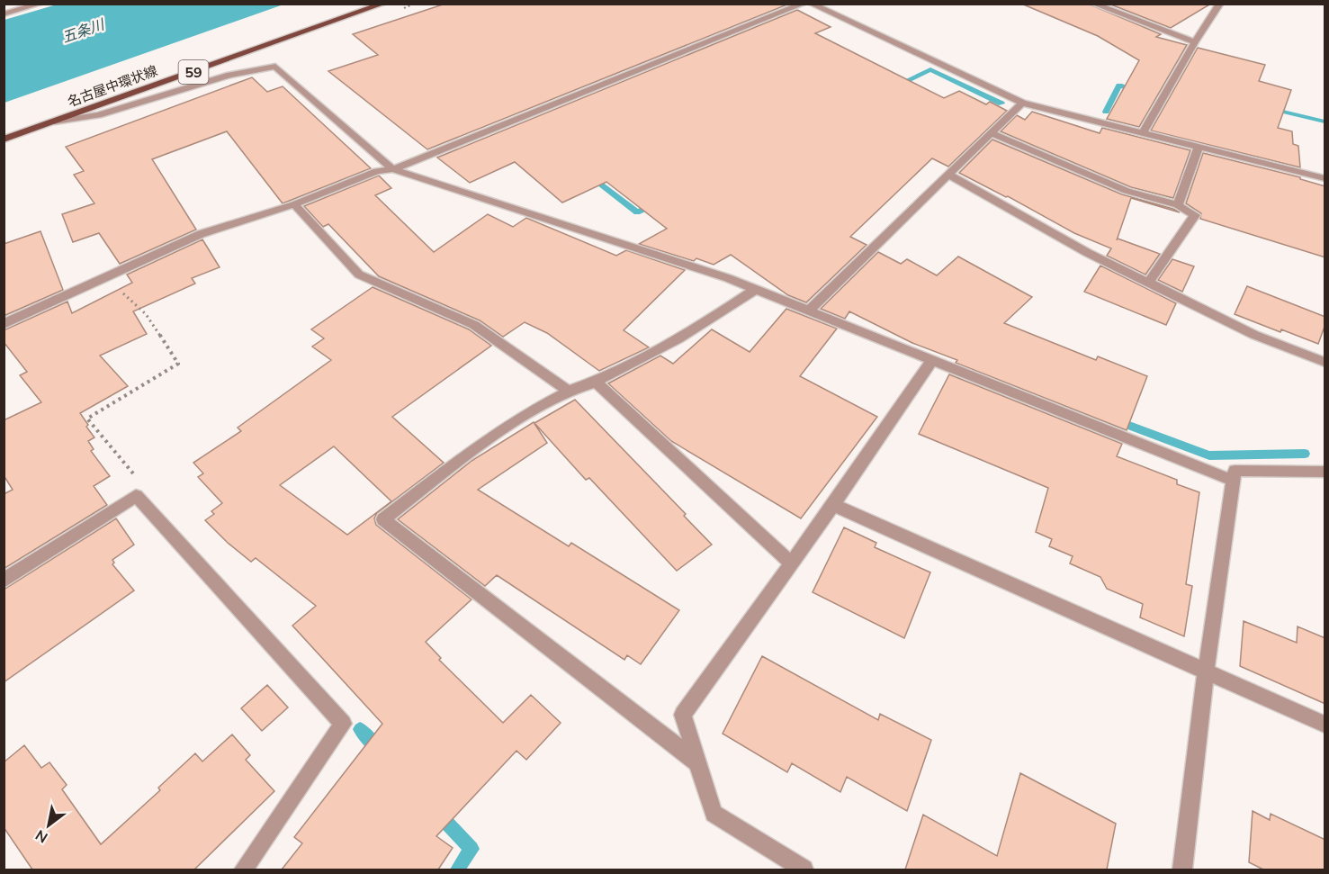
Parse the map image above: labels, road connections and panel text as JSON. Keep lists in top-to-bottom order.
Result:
{
  "streets": {
    "main road": ["59", "名古屋中環状線"]
  },
  "water": ["五条川"],
  "north": "bottom left"
}
